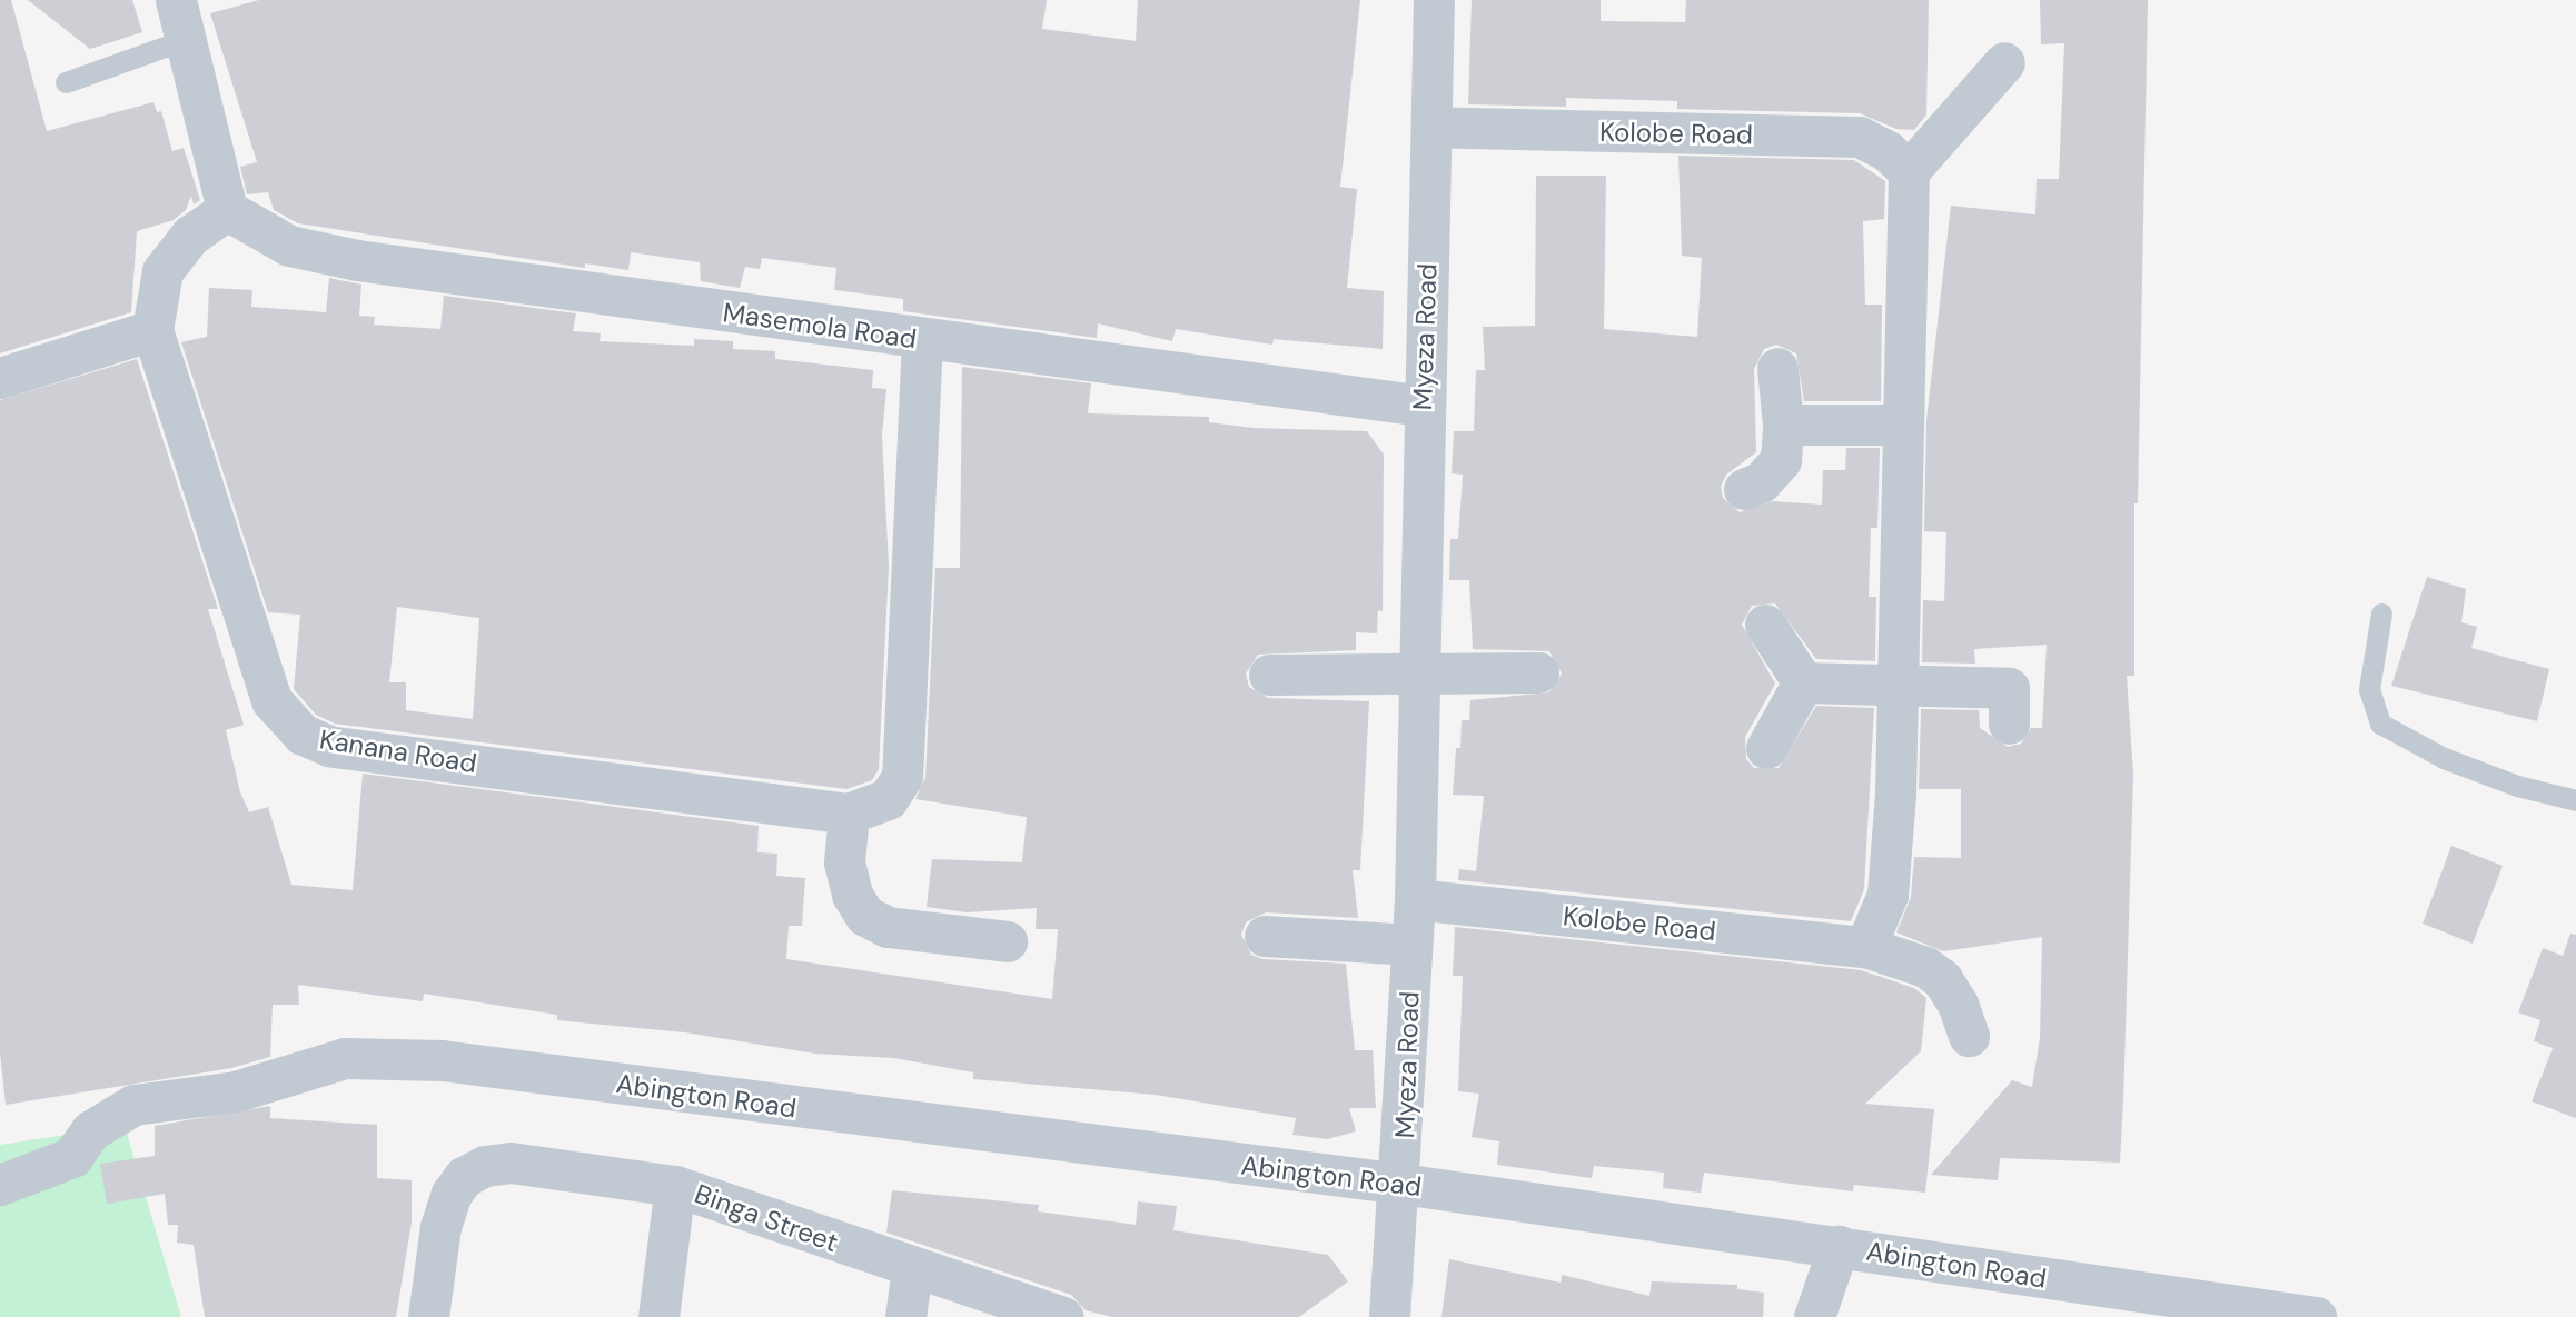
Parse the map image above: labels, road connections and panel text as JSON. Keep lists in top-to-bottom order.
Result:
{
  "streets": {
    "street": [
      "Kolobe Road",
      "Masemola Road",
      "Myeza Road",
      "Kanana Road",
      "Abington Road",
      "Binga Street"
    ]
  },
  "crossings": [
    ["Kolobe Road", "Myeza Road"],
    ["Masemola Road", "Myeza Road"],
    ["Masemola Road", "Kanana Road"],
    ["Myeza Road", "Abington Road"]
  ]
}
